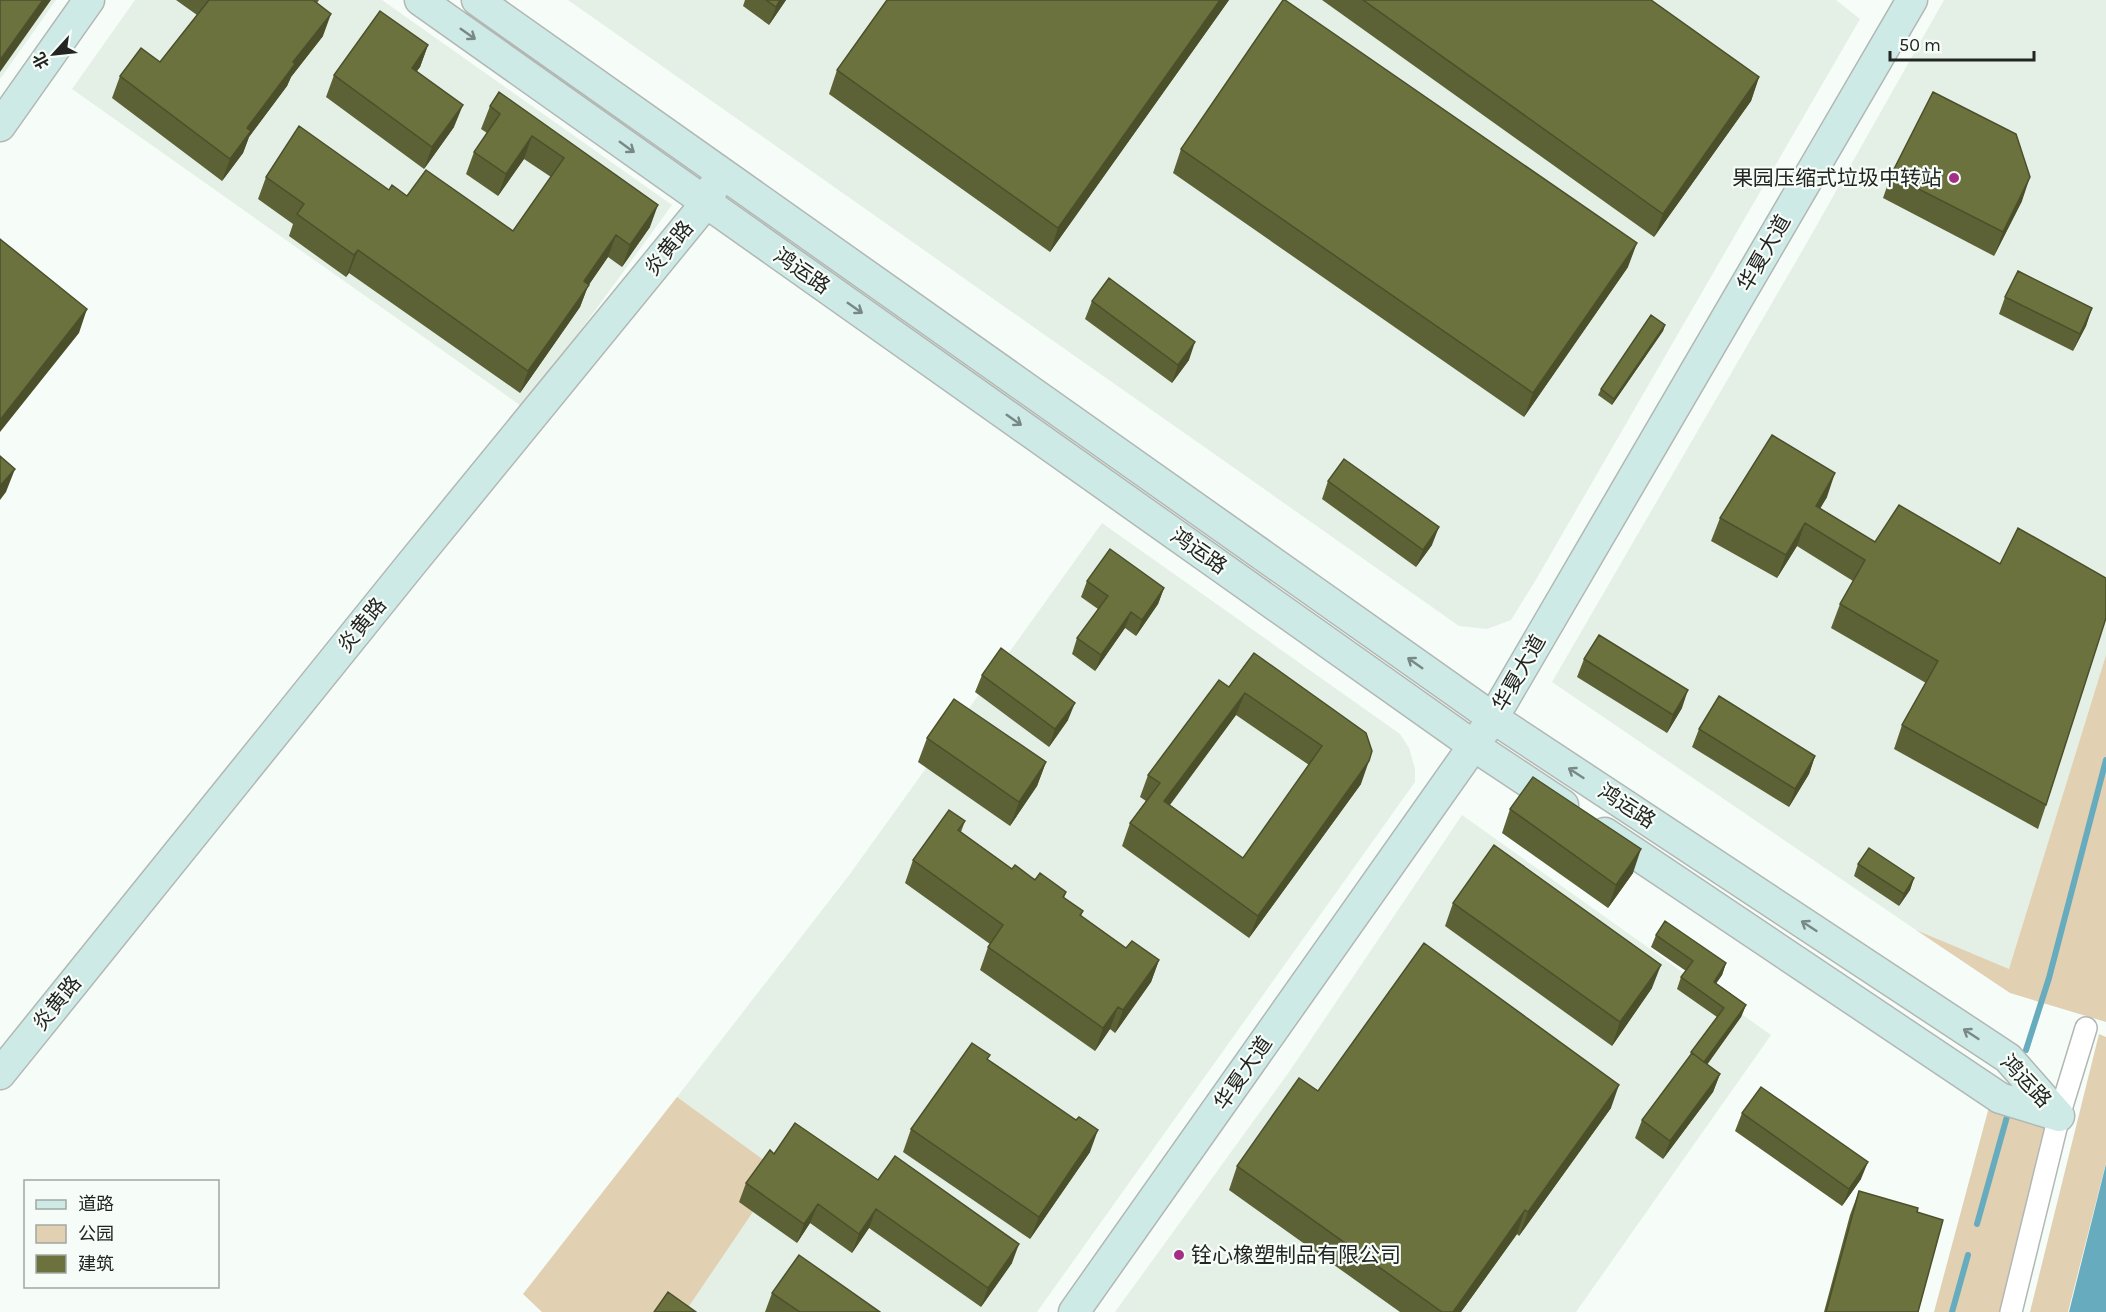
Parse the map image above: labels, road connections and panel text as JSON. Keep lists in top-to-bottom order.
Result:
{
  "streets": {
    "street": ["炎黄路", "华夏大道", "鸿运路"]
  },
  "crossings": [
    ["炎黄路", "鸿运路"],
    ["华夏大道", "鸿运路"]
  ],
  "places": ["果园压缩式垃圾中转站", "铨心橡塑制品有限公司"],
  "legend": ["道路", "公园", "建筑"],
  "scale_bar": "50 m",
  "north": "bottom left"
}
